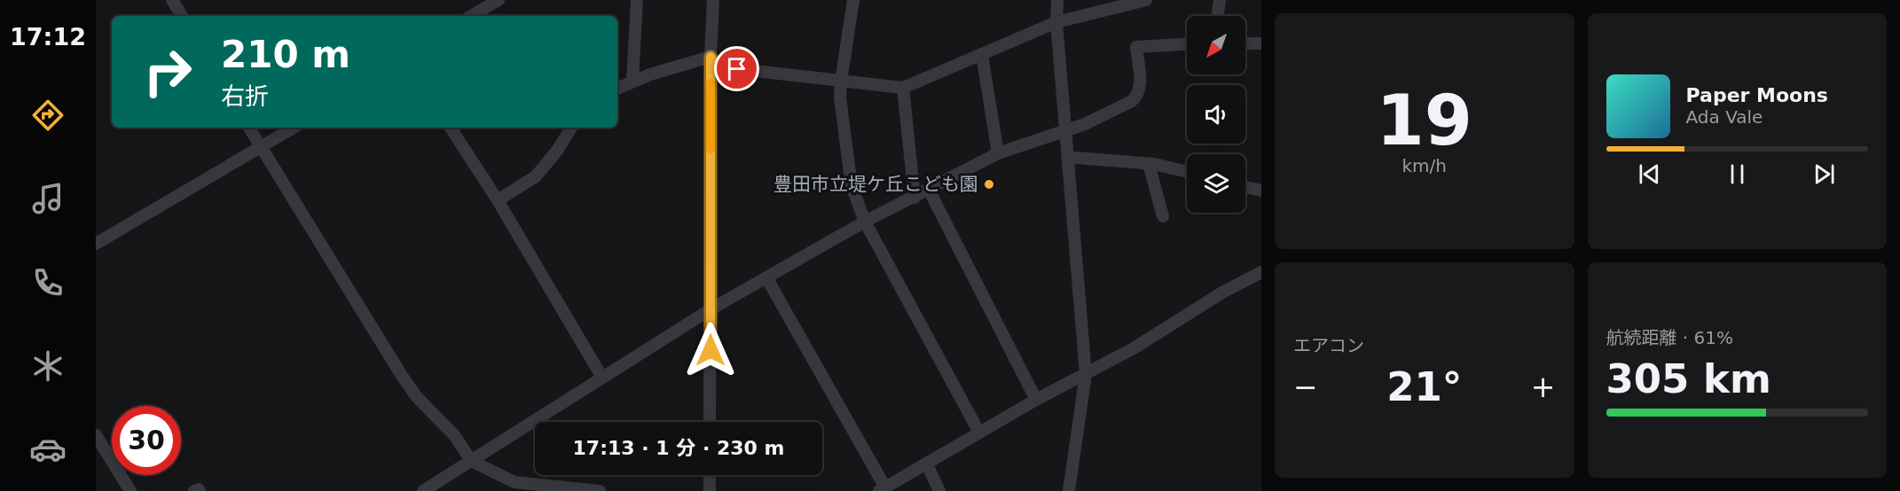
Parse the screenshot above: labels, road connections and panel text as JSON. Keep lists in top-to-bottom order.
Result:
{
  "places": ["豊田市立堤ケ丘こども園"],
  "north": "bottom left",
  "page": {
    "tabs": "17:12",
    "tile": [
      ["19", "km/h"],
      "エアコン",
      ["航続距離 · 61%", "305 km"]
    ],
    "turn": ["210 m", "右折"],
    "song": ["Paper Moons", "Ada Vale"],
    "heat": ["−", "21°", "+"],
    "limit": "30",
    "trip": "17:13 · 1 分 · 230 m"
  }
}
